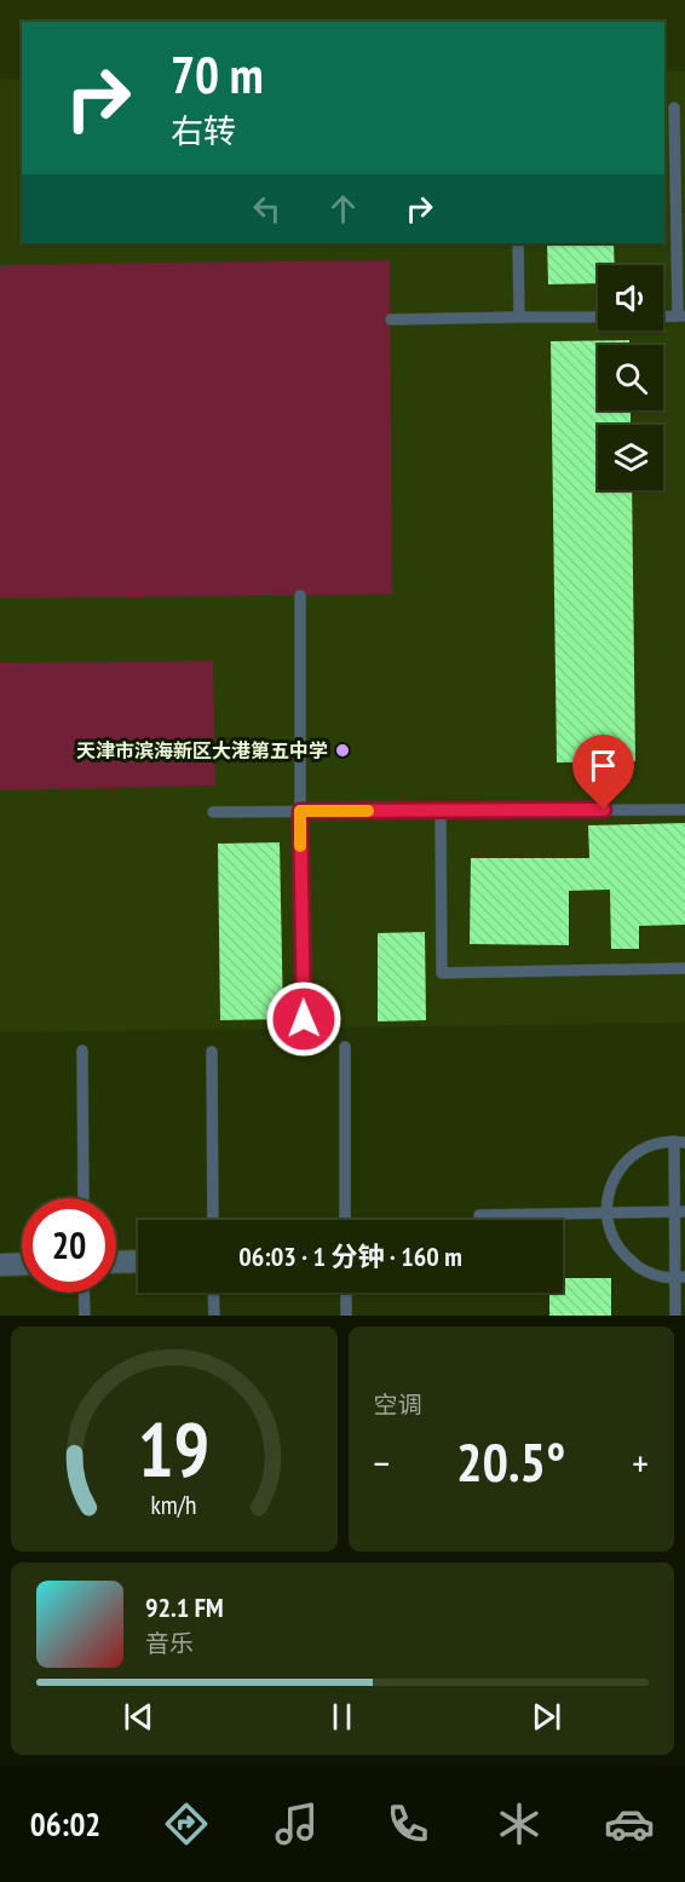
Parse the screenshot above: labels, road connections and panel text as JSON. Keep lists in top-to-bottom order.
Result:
{
  "places": ["天津市滨海新区大港第五中学"],
  "page": {
    "turn": ["70 m", "右转"],
    "limit": "20",
    "trip": "06:03 · 1 分钟 · 160 m",
    "tile": "空调",
    "heat": ["−", "20.5°", "+"],
    "song": ["92.1 FM", "音乐"],
    "tabs": "06:02",
    "gauge": ["19", "km/h"]
  }
}
